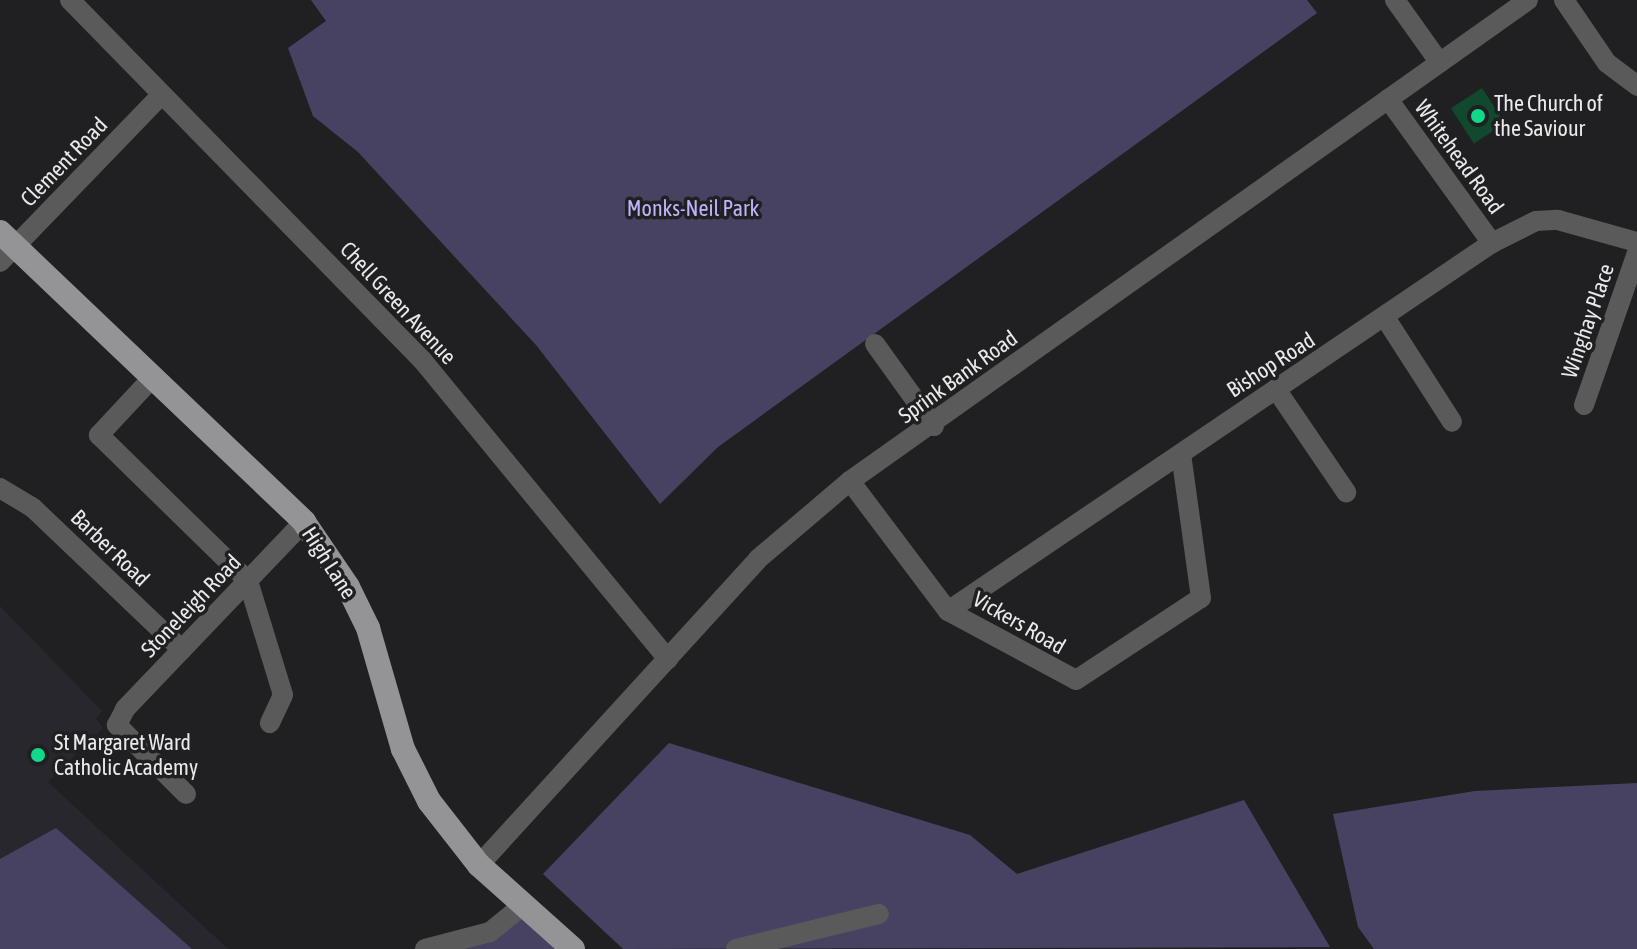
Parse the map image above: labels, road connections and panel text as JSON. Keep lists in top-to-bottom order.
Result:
{
  "streets": {
    "main road": ["High Lane"],
    "street": [
      "Whitehead Road",
      "Clement Road",
      "Chell Green Avenue",
      "Winghay Place",
      "Bishop Road",
      "Sprink Bank Road",
      "Barber Road",
      "Stoneleigh Road",
      "Vickers Road"
    ]
  },
  "crossings": [
    ["Whitehead Road", "Bishop Road"],
    ["Whitehead Road", "Sprink Bank Road"],
    ["Clement Road", "Chell Green Avenue"],
    ["Clement Road", "High Lane"],
    ["Chell Green Avenue", "Sprink Bank Road"],
    ["Bishop Road", "Vickers Road"],
    ["Sprink Bank Road", "High Lane"],
    ["Sprink Bank Road", "Vickers Road"],
    ["Barber Road", "Stoneleigh Road"],
    ["High Lane", "Stoneleigh Road"]
  ],
  "parks": ["Monks-Neil Park"],
  "places": ["The Church of the Saviour", "St Margaret Ward Catholic Academy"]
}
